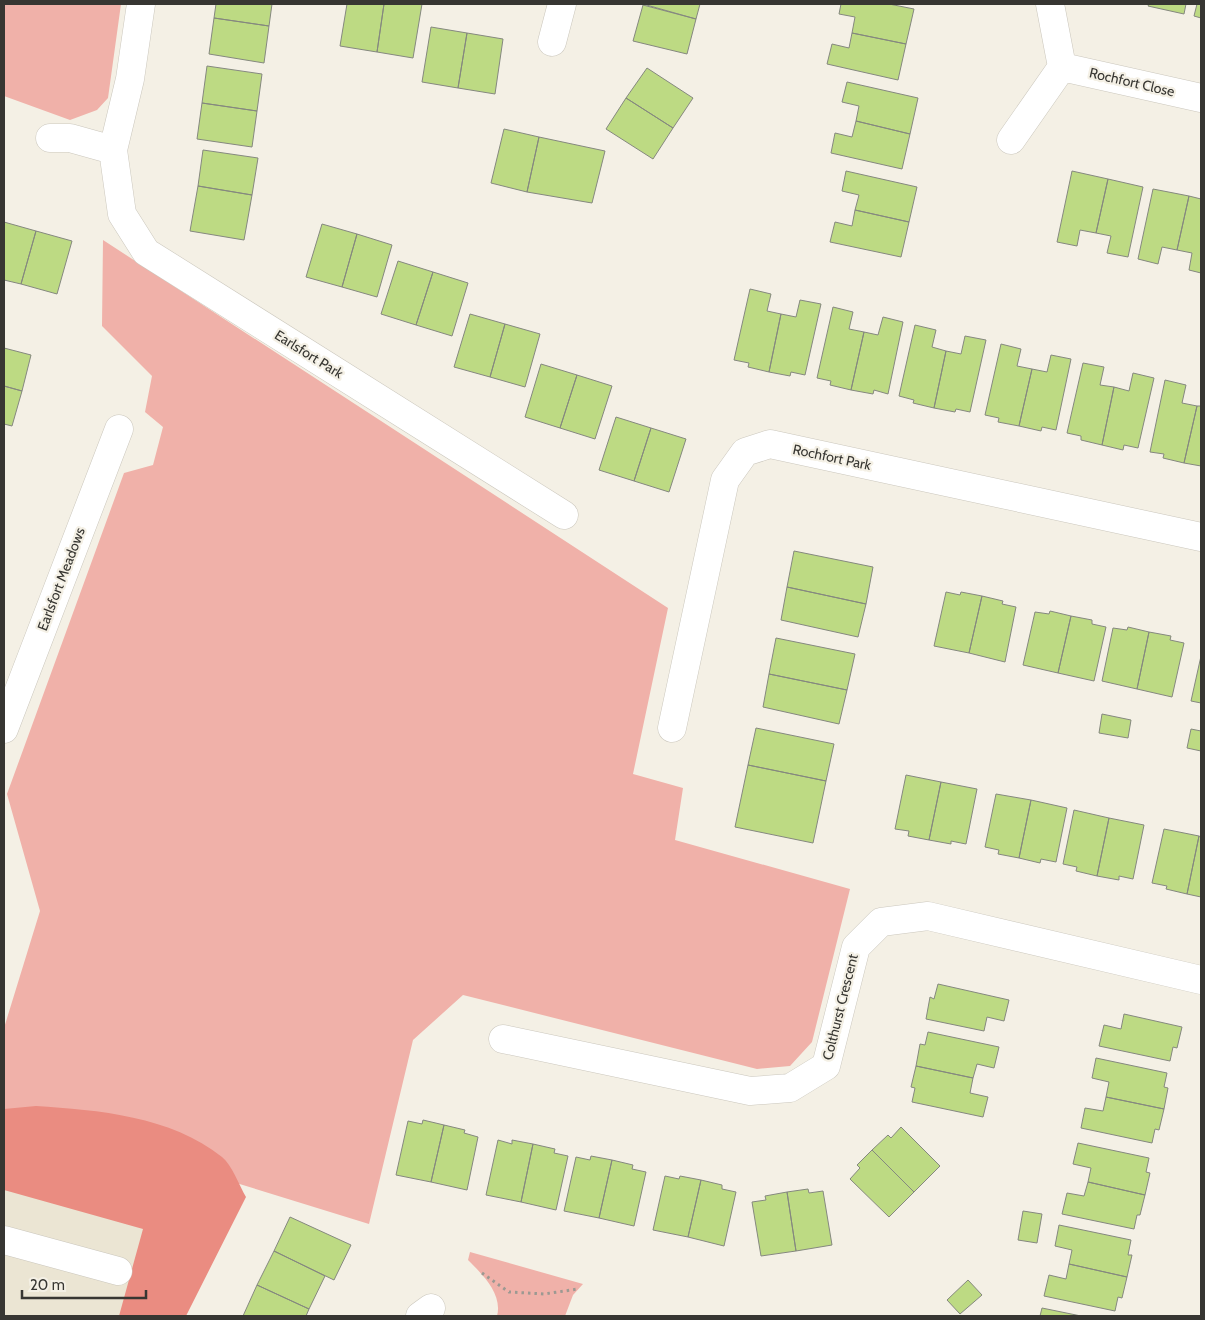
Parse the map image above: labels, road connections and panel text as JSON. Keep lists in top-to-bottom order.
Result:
{
  "streets": {
    "street": [
      "Rochfort Close",
      "Earlsfort Park",
      "Rochfort Park",
      "Earlsfort Meadows",
      "Colthurst Crescent"
    ]
  },
  "scale_bar": "20 m"
}
